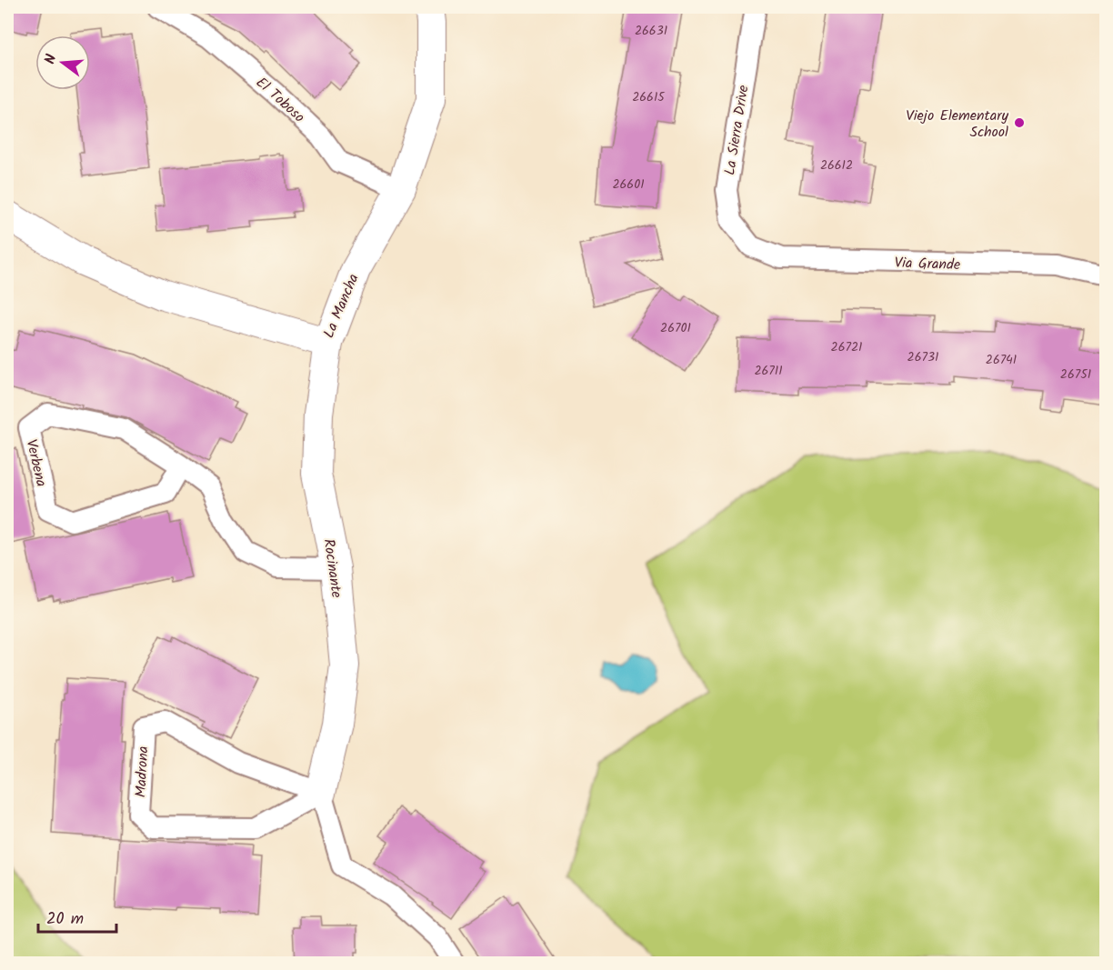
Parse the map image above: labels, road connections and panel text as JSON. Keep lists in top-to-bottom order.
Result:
{
  "streets": {
    "street": [
      "El Toboso",
      "La Sierra Drive",
      "Via Grande",
      "La Mancha",
      "Verbena",
      "Rocinante",
      "Madrona"
    ]
  },
  "crossings": [
    ["El Toboso", "La Mancha"],
    ["La Sierra Drive", "Via Grande"],
    ["La Mancha", "Rocinante"],
    ["Verbena", "Rocinante"],
    ["Rocinante", "Madrona"]
  ],
  "places": ["Viejo Elementary School"],
  "house_numbers": [
    "26631",
    "26615",
    "26612",
    "26601",
    "26701",
    "26721",
    "26731",
    "26741",
    "26711",
    "26751"
  ],
  "scale_bar": "20 m",
  "north": "left"
}
